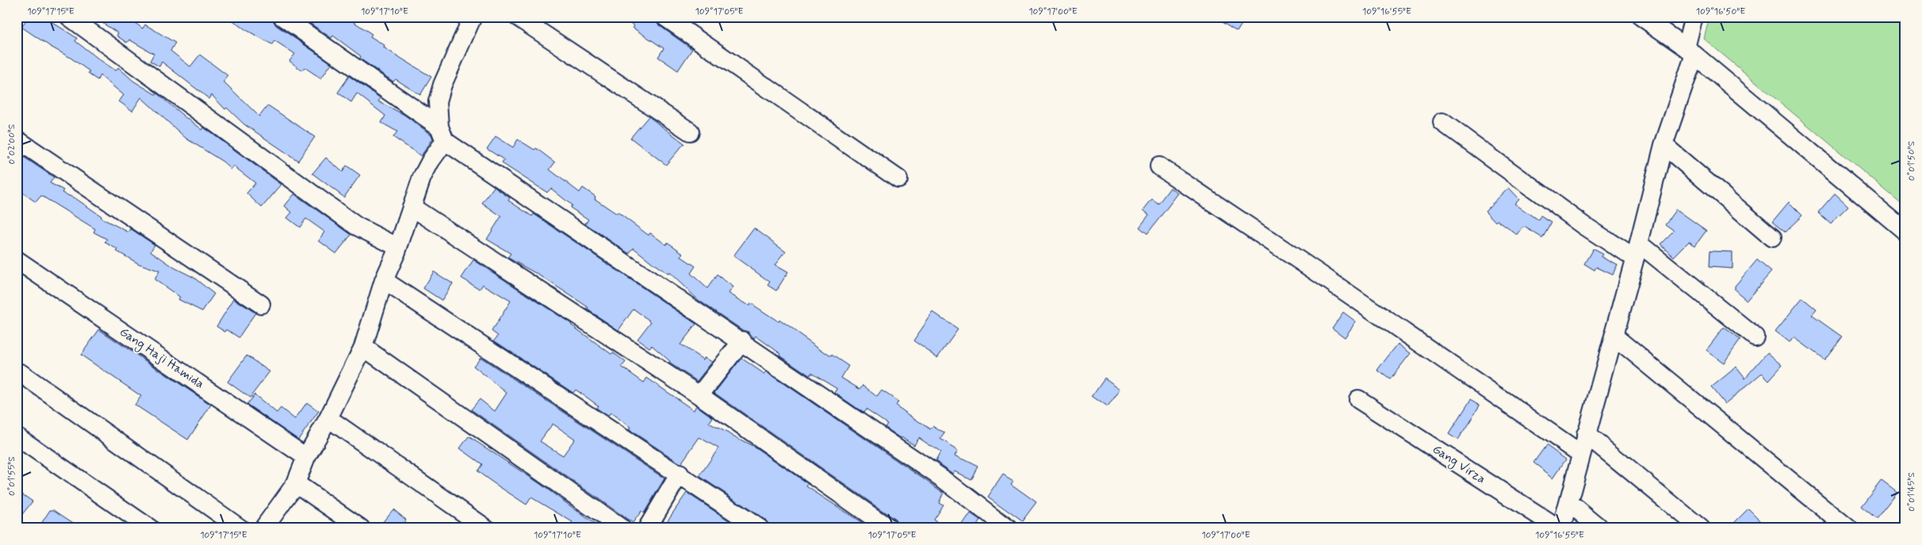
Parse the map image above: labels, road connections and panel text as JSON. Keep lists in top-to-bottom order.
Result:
{
  "streets": {
    "street": ["Gang Haji Hamida", "Gang Virza"]
  },
  "coordinates": [
    "109°17'15\"E",
    "109°17'10\"E",
    "109°17'05\"E",
    "109°17'00\"E",
    "109°16'55\"E",
    "109°16'50\"E",
    "0°02'00\"S",
    "0°01'50\"S",
    "0°01'55\"S",
    "0°01'45\"S"
  ]
}
